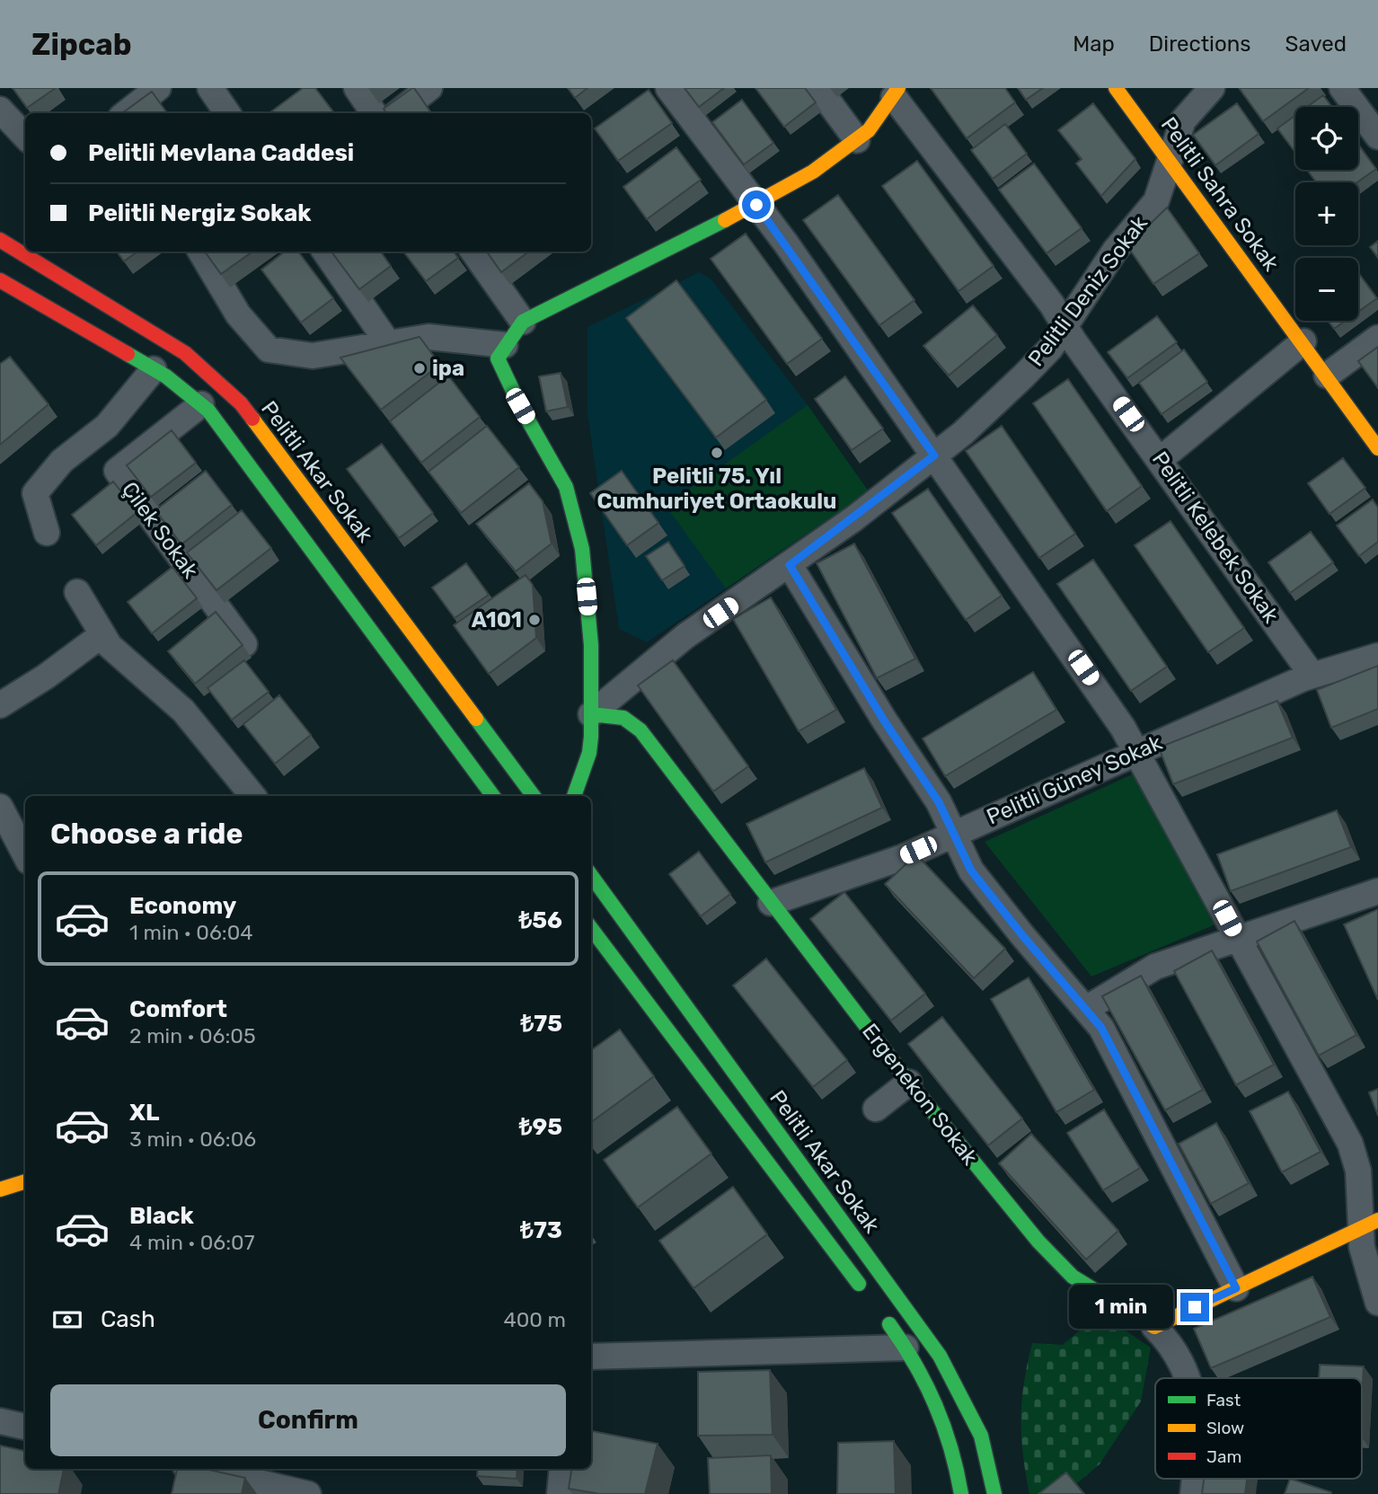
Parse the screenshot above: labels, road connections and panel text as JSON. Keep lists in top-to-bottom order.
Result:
{
  "streets": {
    "main road": ["Pelitli Sahra Sokak", "Pelitli Akar Sokak", "Ergenekon Sokak"],
    "street": [
      "Pelitli Deniz Sokak",
      "Çilek Sokak",
      "Pelitli Kelebek Sokak",
      "Pelitli Güney Sokak"
    ]
  },
  "crossings": [
    ["Pelitli Sahra Sokak", "Pelitli Deniz Sokak"],
    ["Pelitli Deniz Sokak", "Pelitli Kelebek Sokak"],
    ["Pelitli Deniz Sokak", "Ergenekon Sokak"],
    ["Pelitli Kelebek Sokak", "Pelitli Güney Sokak"],
    ["Pelitli Güney Sokak", "Ergenekon Sokak"]
  ],
  "places": ["ipa", "Pelitli 75. Yıl Cumhuriyet Ortaokulu", "A101"],
  "legend": ["Fast", "Slow", "Jam"],
  "page": {
    "header": "Zipcab",
    "nav": ["Map", "Directions", "Saved"],
    "map_buttons": ["+", "−"],
    "banner": ["Pelitli Mevlana Caddesi", "Pelitli Nergiz Sokak"],
    "heading": "Choose a ride",
    "list": [
      {
        "name": "Economy",
        "note": "1 min · 06:04",
        "value": "₺56"
      },
      {
        "name": "Comfort",
        "note": "2 min · 06:05",
        "value": "₺75"
      },
      {
        "name": "XL",
        "note": "3 min · 06:06",
        "value": "₺95"
      },
      {
        "name": "Black",
        "note": "4 min · 06:07",
        "value": "₺73"
      }
    ],
    "bubble": "1 min",
    "pay": ["Cash", "400 m"],
    "buttons": "Confirm"
  }
}
